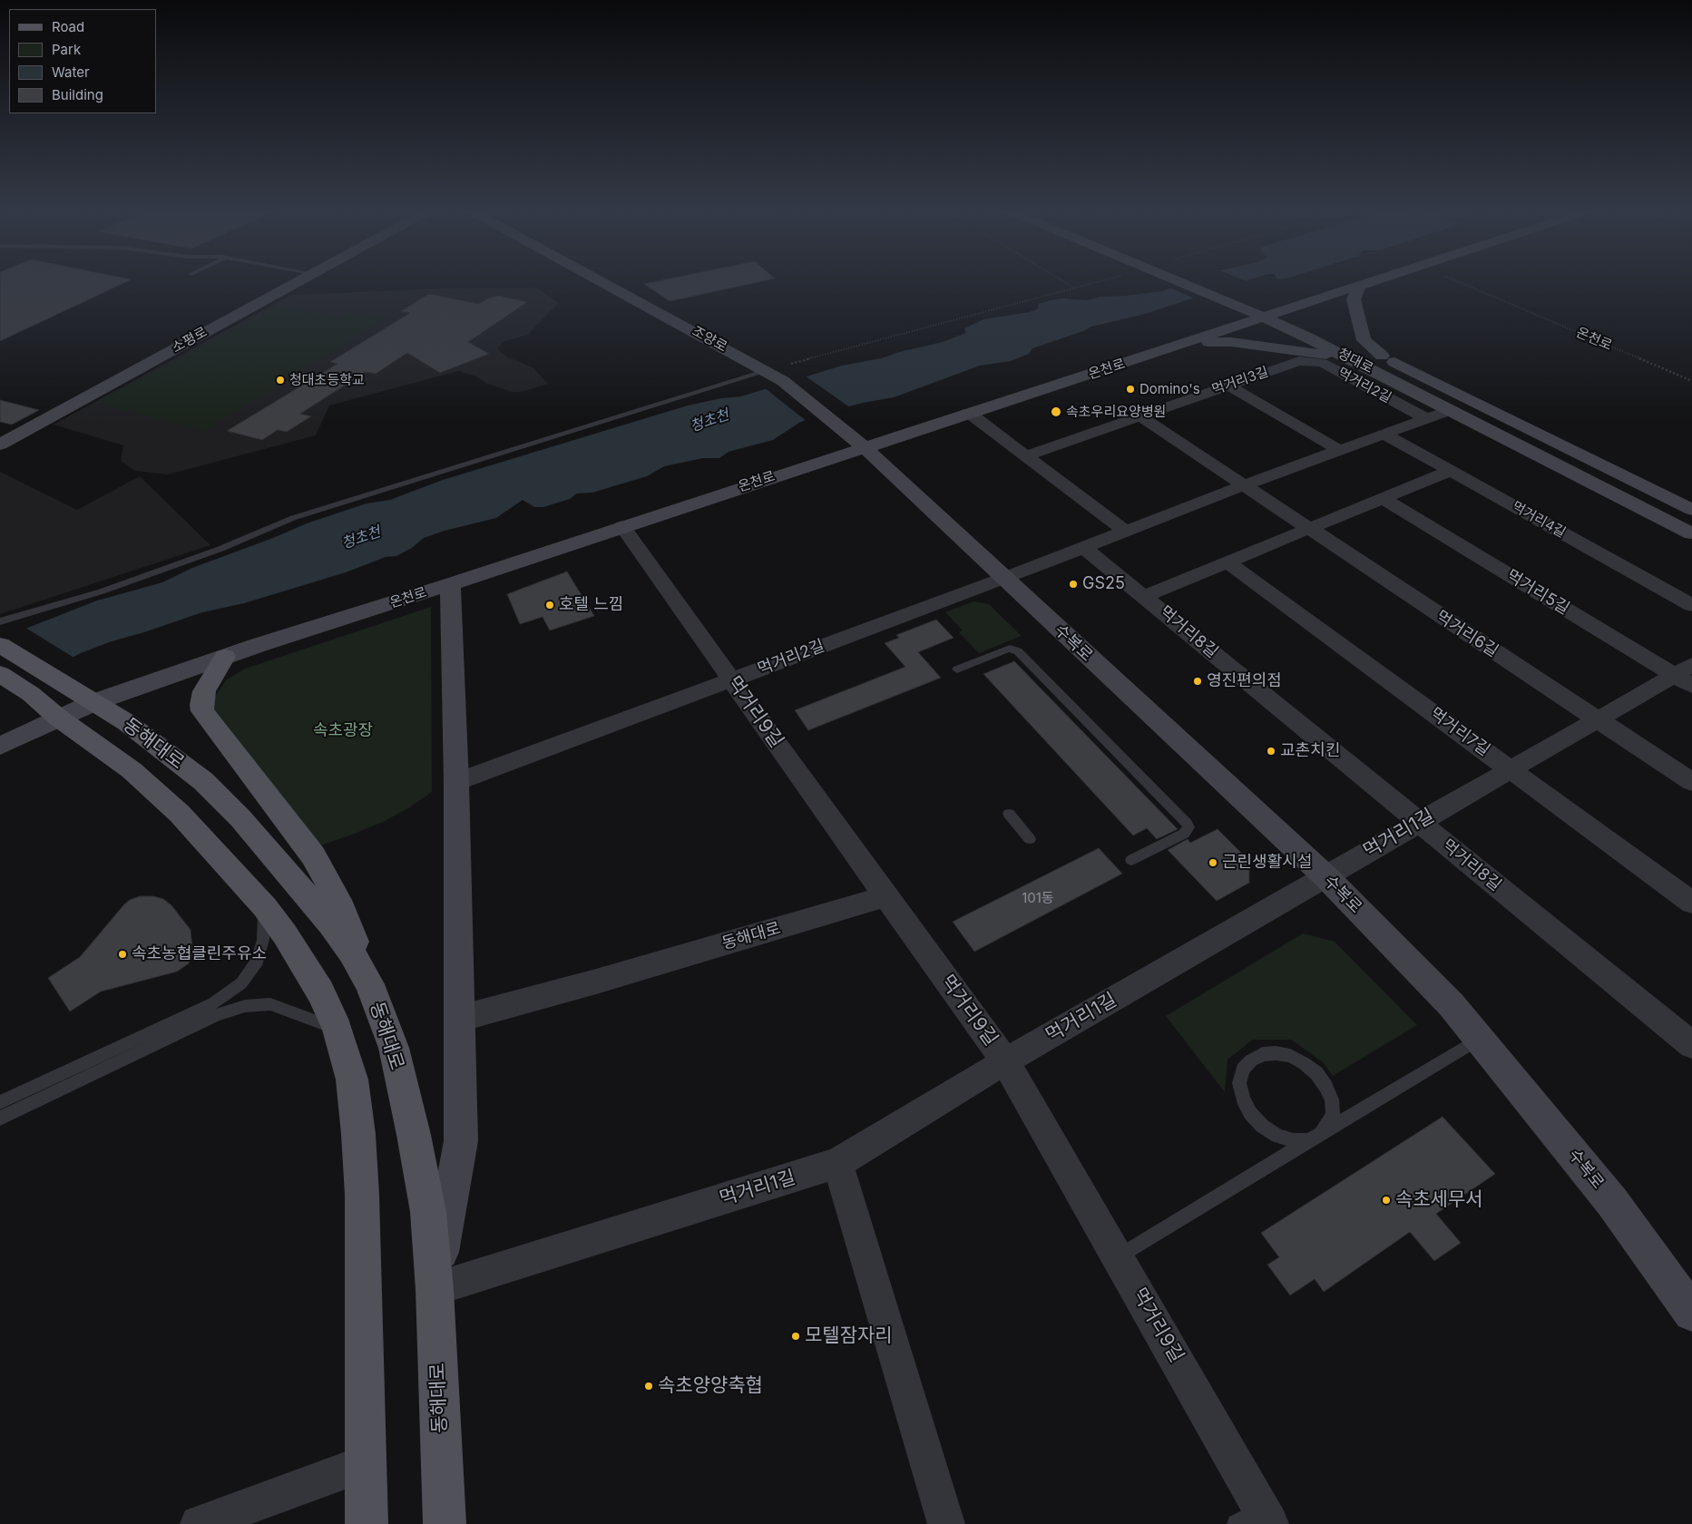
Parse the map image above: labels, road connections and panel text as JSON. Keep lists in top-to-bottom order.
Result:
{
  "streets": {
    "main road": ["동해대로"],
    "street": [
      "조양로",
      "온천로",
      "소평로",
      "청대로",
      "먹거리3길",
      "먹거리2길",
      "먹거리4길",
      "먹거리5길",
      "먹거리8길",
      "먹거리6길",
      "수복로",
      "먹거리9길",
      "먹거리7길",
      "먹거리1길"
    ]
  },
  "crossings": [
    ["조양로", "온천로"],
    ["조양로", "수복로"],
    ["온천로", "청대로"],
    ["온천로", "수복로"],
    ["온천로", "먹거리9길"],
    ["온천로", "동해대로"],
    ["청대로", "먹거리2길"],
    ["먹거리3길", "먹거리2길"],
    ["먹거리2길", "먹거리4길"],
    ["먹거리2길", "먹거리8길"],
    ["먹거리2길", "먹거리6길"],
    ["먹거리2길", "수복로"],
    ["먹거리2길", "먹거리9길"],
    ["먹거리5길", "먹거리1길"],
    ["먹거리8길", "먹거리1길"],
    ["먹거리6길", "먹거리1길"],
    ["수복로", "먹거리1길"],
    ["먹거리9길", "동해대로"],
    ["먹거리9길", "먹거리1길"],
    ["먹거리7길", "먹거리1길"],
    ["동해대로", "먹거리1길"]
  ],
  "water": ["청초천"],
  "parks": ["속초광장"],
  "places": [
    "청대초등학교",
    "Domino's",
    "속초우리요양병원",
    "GS25",
    "호텔 느낌",
    "영진편의점",
    "교촌치킨",
    "근린생활시설",
    "속초농협클린주유소",
    "속초세무서",
    "모텔잠자리",
    "속초양양축협"
  ],
  "house_numbers": ["101동"],
  "legend": [
    "Road",
    "Park",
    "Water",
    "Building"
  ]
}
